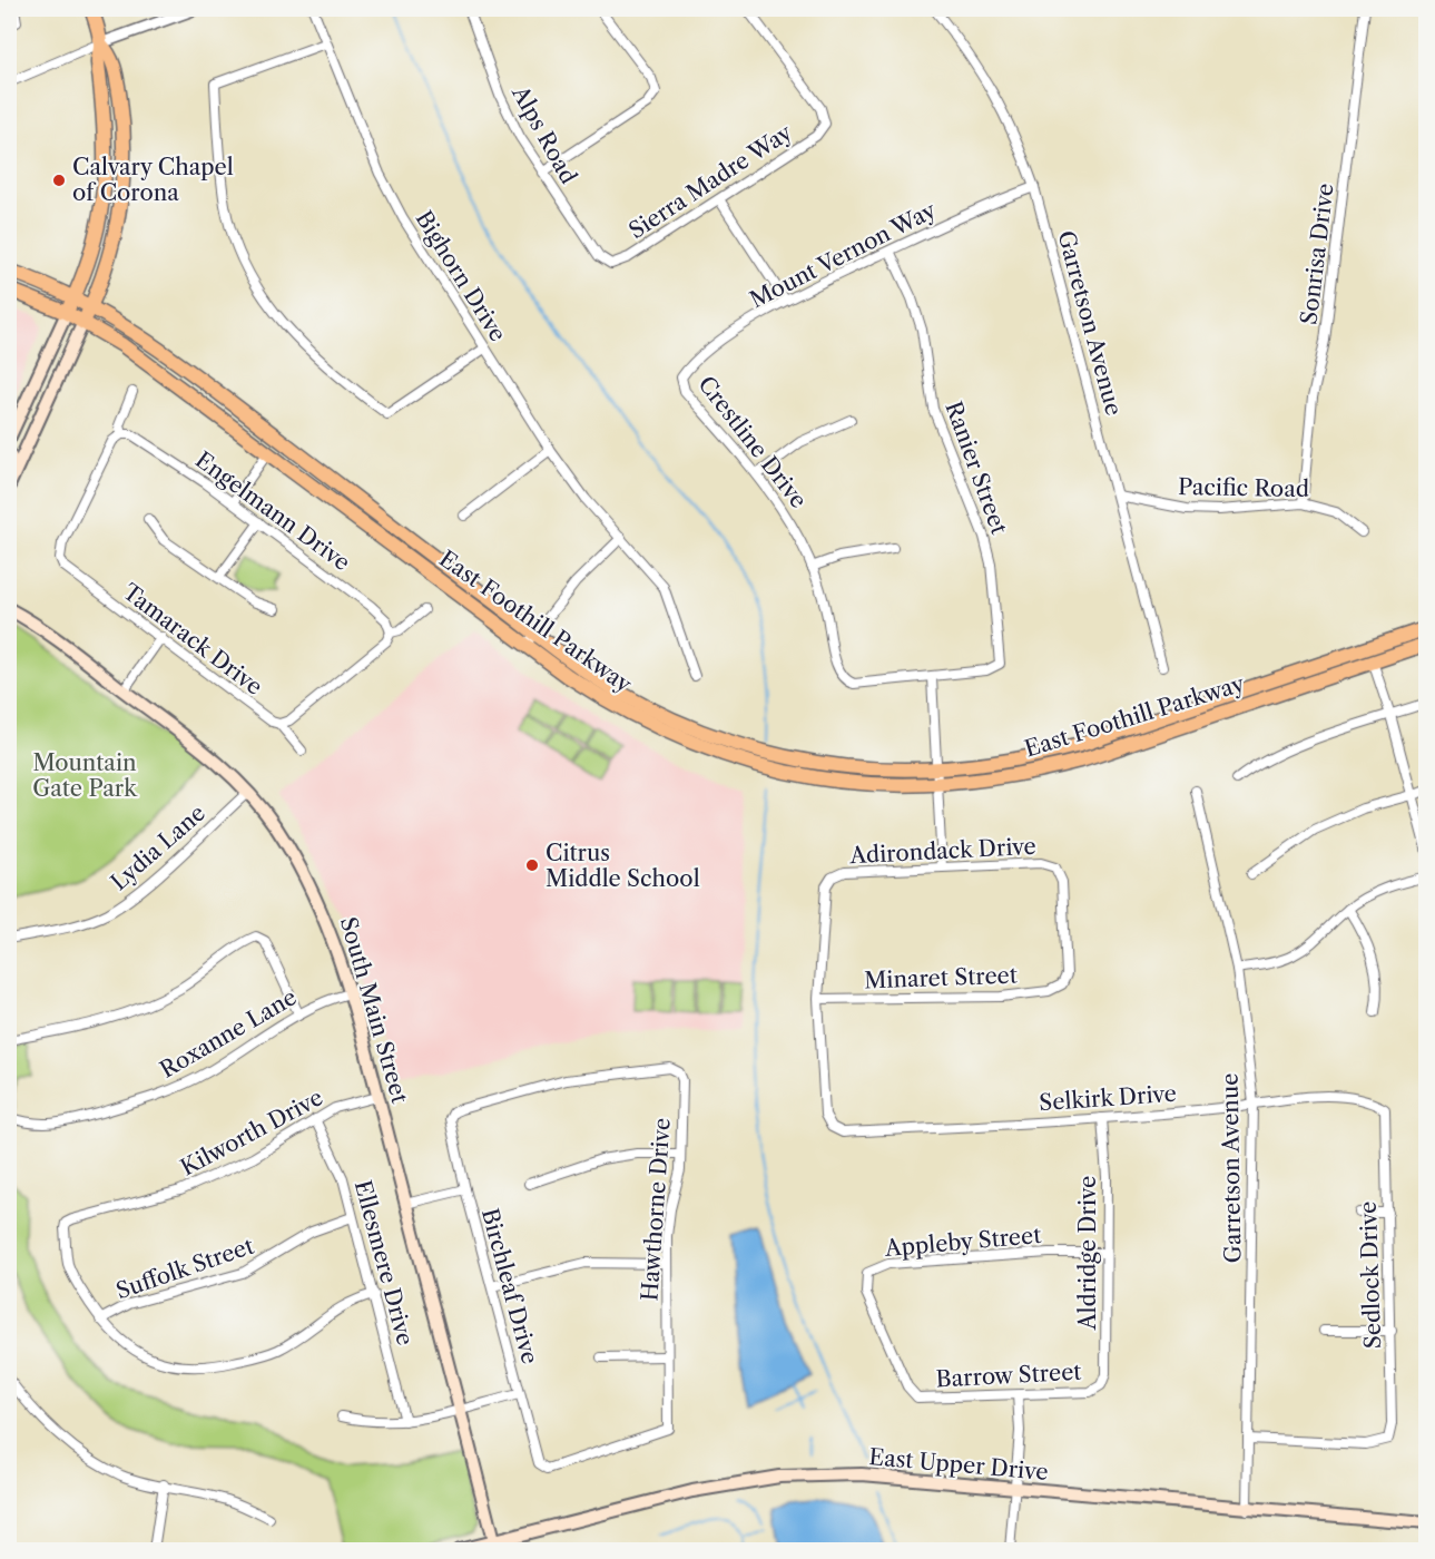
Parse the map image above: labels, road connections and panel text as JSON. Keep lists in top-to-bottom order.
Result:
{
  "streets": {
    "main road": ["East Foothill Parkway", "South Main Street", "East Upper Drive"],
    "street": [
      "Alps Road",
      "Sierra Madre Way",
      "Sonrisa Drive",
      "Mount Vernon Way",
      "Bighorn Drive",
      "Garretson Avenue",
      "Crestline Drive",
      "Ranier Street",
      "Pacific Road",
      "Engelmann Drive",
      "Tamarack Drive",
      "Lydia Lane",
      "Adirondack Drive",
      "Minaret Street",
      "Roxanne Lane",
      "Selkirk Drive",
      "Kilworth Drive",
      "Hawthorne Drive",
      "Appleby Street",
      "Aldridge Drive",
      "Ellesmere Drive",
      "Suffolk Street",
      "Sedlock Drive",
      "Birchleaf Drive",
      "Barrow Street"
    ]
  },
  "crossings": [
    ["Alps Road", "Sierra Madre Way"],
    ["Sonrisa Drive", "Pacific Road"],
    ["Mount Vernon Way", "Garretson Avenue"],
    ["Mount Vernon Way", "Crestline Drive"],
    ["Mount Vernon Way", "Ranier Street"],
    ["Garretson Avenue", "Pacific Road"],
    ["Garretson Avenue", "Selkirk Drive"],
    ["Garretson Avenue", "Sedlock Drive"],
    ["Garretson Avenue", "East Upper Drive"],
    ["Crestline Drive", "Ranier Street"],
    ["Engelmann Drive", "Tamarack Drive"],
    ["Lydia Lane", "South Main Street"],
    ["Adirondack Drive", "Minaret Street"],
    ["Adirondack Drive", "Selkirk Drive"],
    ["Minaret Street", "Selkirk Drive"],
    ["South Main Street", "Roxanne Lane"],
    ["South Main Street", "Kilworth Drive"],
    ["South Main Street", "East Upper Drive"],
    ["Selkirk Drive", "Aldridge Drive"],
    ["Selkirk Drive", "Sedlock Drive"],
    ["Kilworth Drive", "Ellesmere Drive"],
    ["Kilworth Drive", "Suffolk Street"],
    ["Hawthorne Drive", "Birchleaf Drive"],
    ["Appleby Street", "Aldridge Drive"],
    ["Appleby Street", "Barrow Street"],
    ["Aldridge Drive", "Barrow Street"],
    ["Ellesmere Drive", "Suffolk Street"]
  ],
  "parks": ["Mountain Gate Park"],
  "places": ["Calvary Chapel of Corona", "Citrus Middle School"]
}
